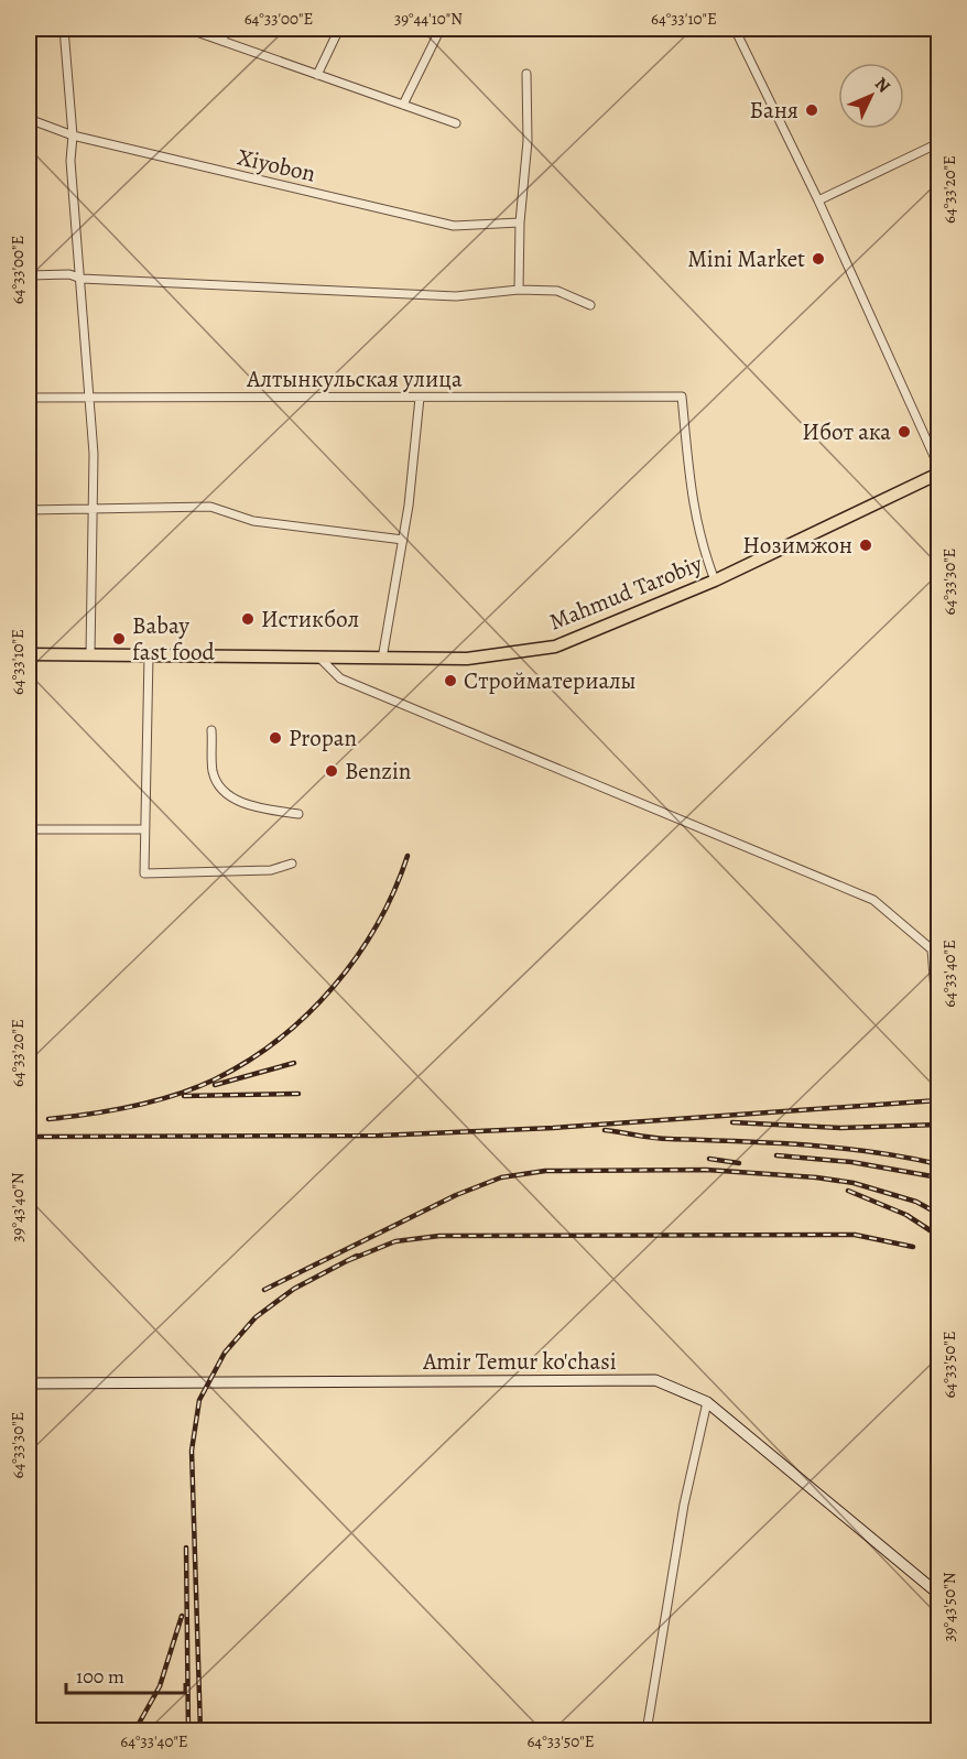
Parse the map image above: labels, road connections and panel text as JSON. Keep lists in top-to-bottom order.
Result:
{
  "streets": {
    "main road": ["Mahmud Tarobiy"],
    "street": ["Xiyobon", "Алтынкульская улица", "Amir Temur ko'chasi"]
  },
  "crossings": [
    ["Алтынкульская улица", "Mahmud Tarobiy"]
  ],
  "places": [
    "Баня",
    "Mini Market",
    "Ибот ака",
    "Нозимжон",
    "Истикбол",
    "Babay fast food",
    "Стройматериалы",
    "Propan",
    "Benzin"
  ],
  "scale_bar": "100 m",
  "north": "top right",
  "coordinates": [
    "64°33'00\"E",
    "39°44'10\"N",
    "64°33'10\"E",
    "64°33'20\"E",
    "64°33'30\"E",
    "64°33'40\"E",
    "39°43'40\"N",
    "64°33'50\"E",
    "39°43'50\"N"
  ]
}
